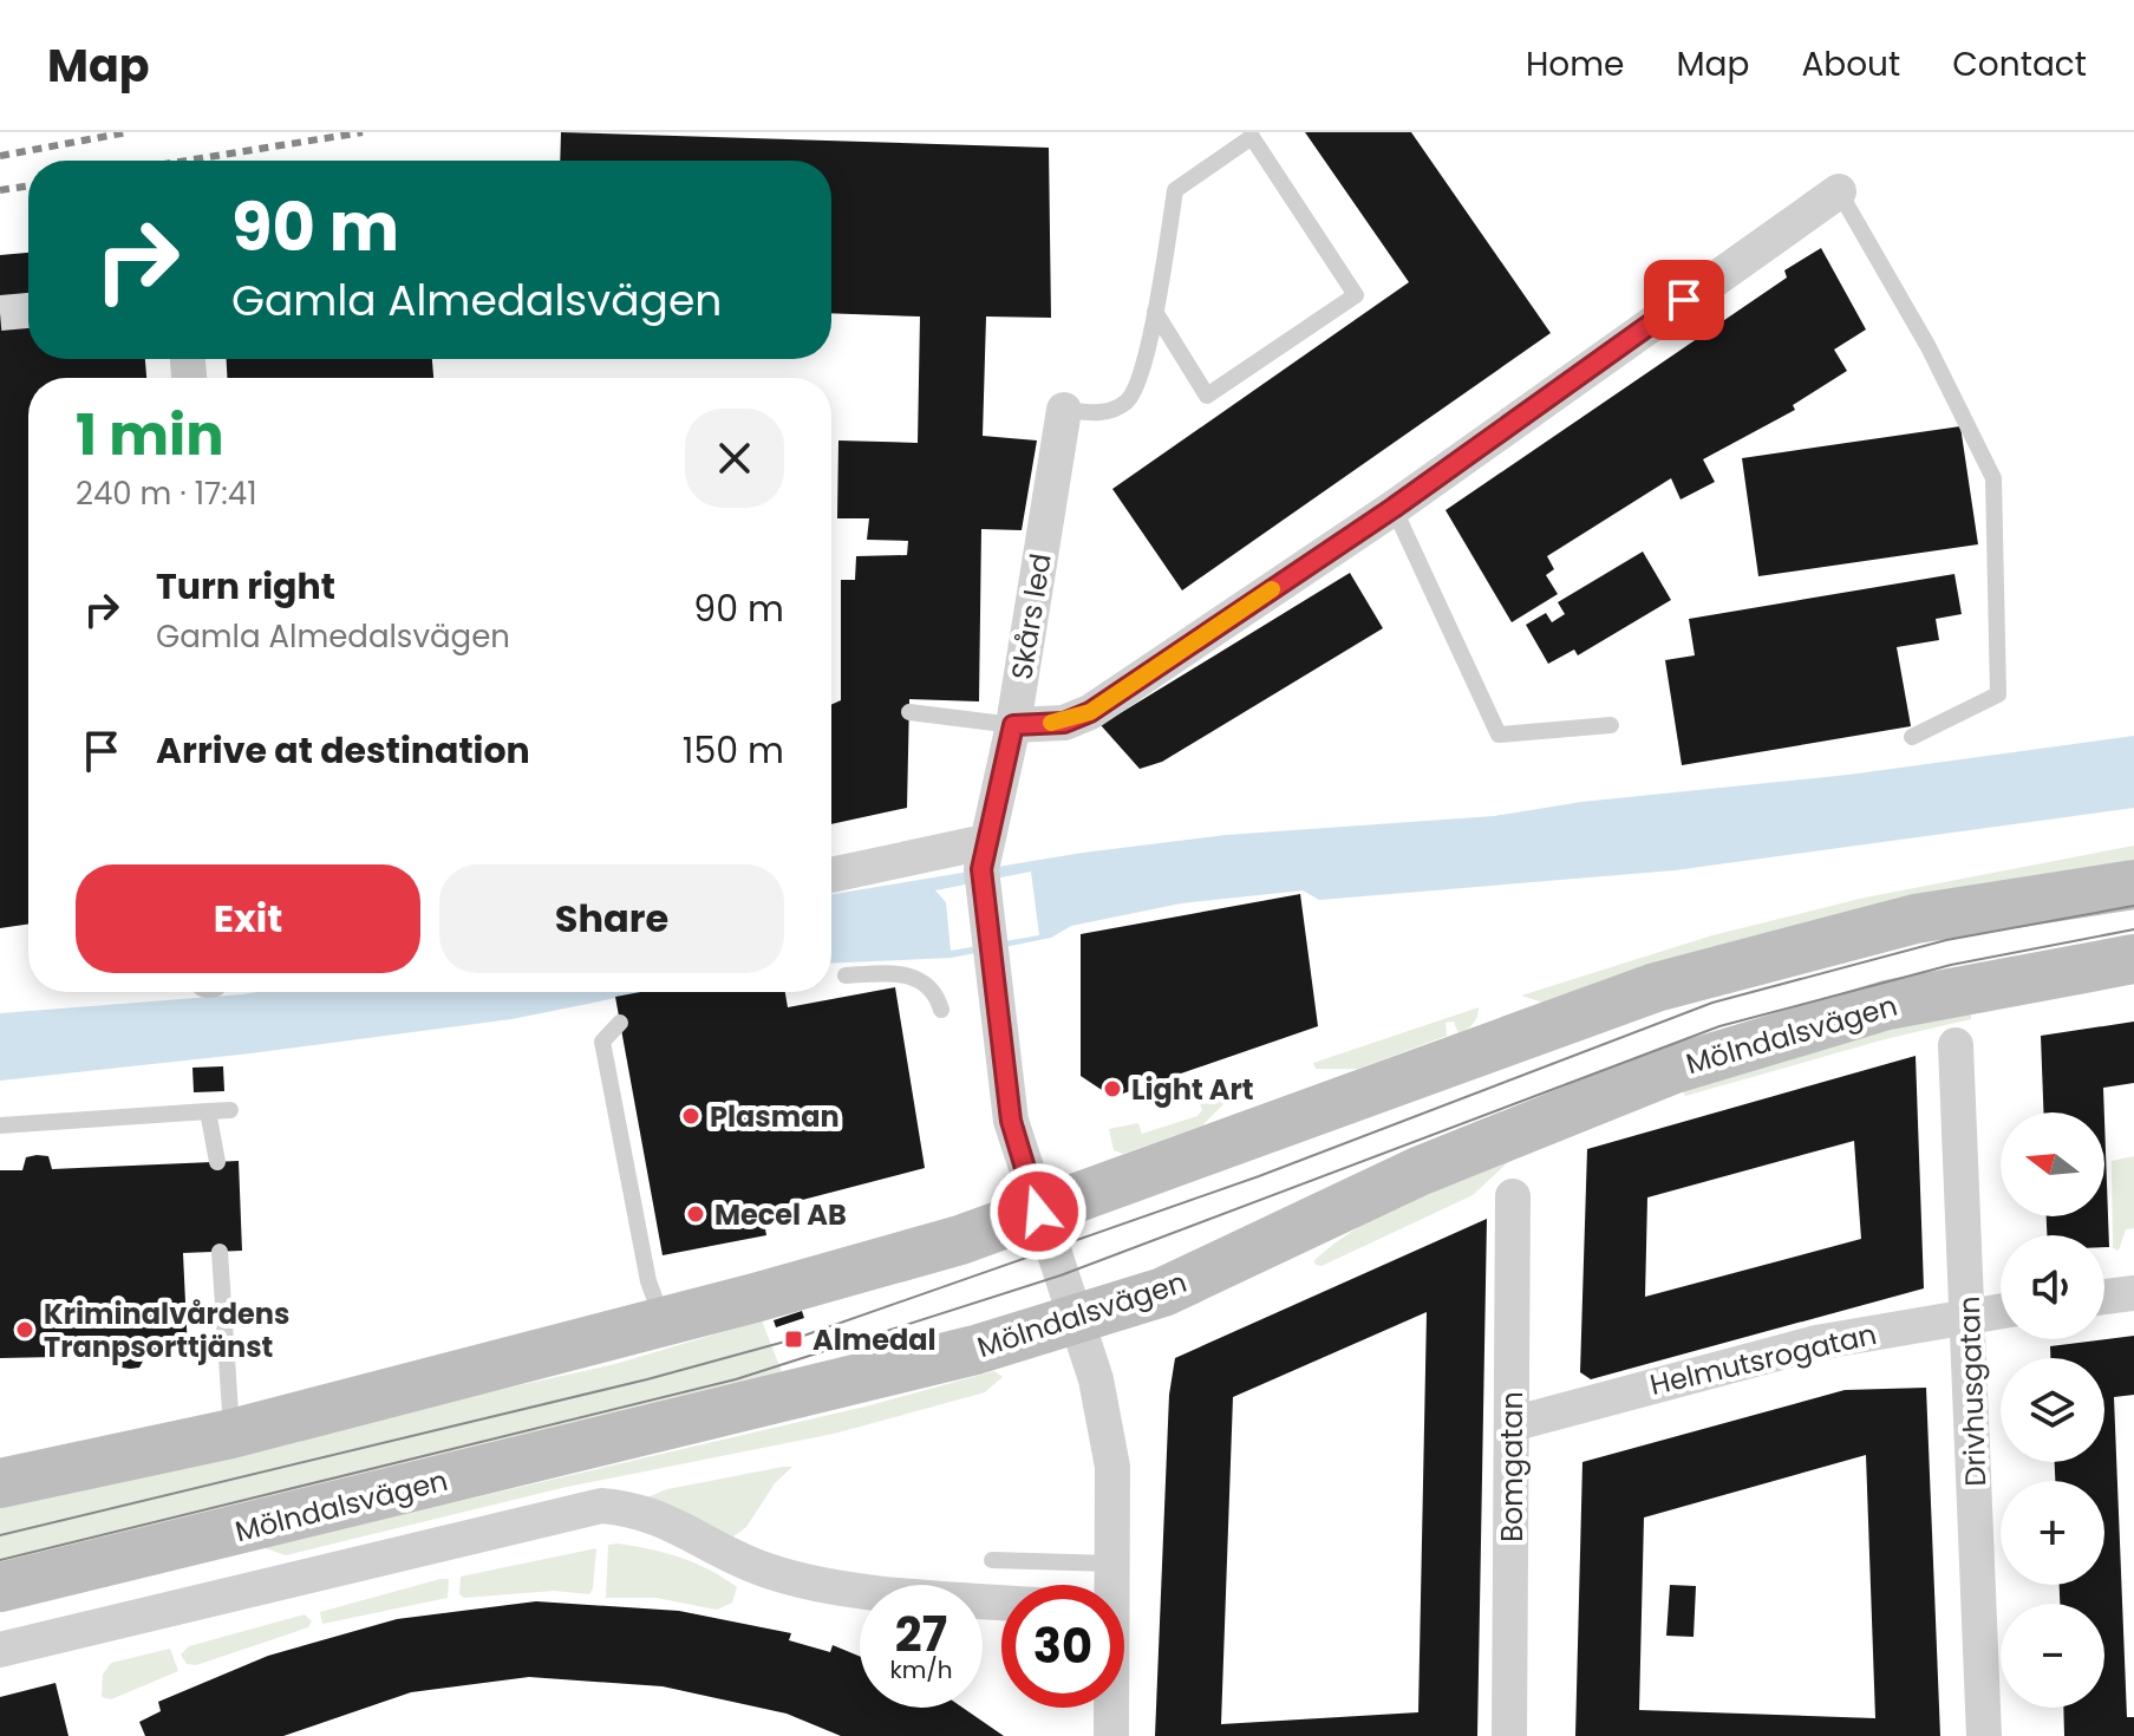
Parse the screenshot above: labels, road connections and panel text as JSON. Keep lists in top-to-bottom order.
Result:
{
  "streets": {
    "main road": ["Mölndalsvägen"],
    "street": [
      "Skårs led",
      "Helmutsrogatan",
      "Drivhusgatan",
      "Bomgatan"
    ]
  },
  "crossings": [
    ["Skårs led", "Mölndalsvägen"],
    ["Helmutsrogatan", "Drivhusgatan"],
    ["Helmutsrogatan", "Bomgatan"]
  ],
  "places": {
    "other": [
      "Light Art",
      "Plasman",
      "Mecel AB",
      "Kriminalvårdens Tranpsorttjänst"
    ],
    "transit": ["Almedal"]
  },
  "north": "left",
  "page": {
    "header": "Map",
    "nav": [
      "Home",
      "Map",
      "About",
      "Contact"
    ],
    "turn": ["90 m", "Gamla Almedalsvägen"],
    "heading": ["1 min", "240 m · 17:41"],
    "list": [
      {
        "name": "Turn right",
        "note": "Gamla Almedalsvägen",
        "value": "90 m"
      },
      {
        "name": "Arrive at destination",
        "value": "150 m"
      }
    ],
    "buttons": ["Exit", "Share"],
    "map_buttons": ["+", "−"],
    "speed": "27 km/h",
    "limit": "30"
  }
}
